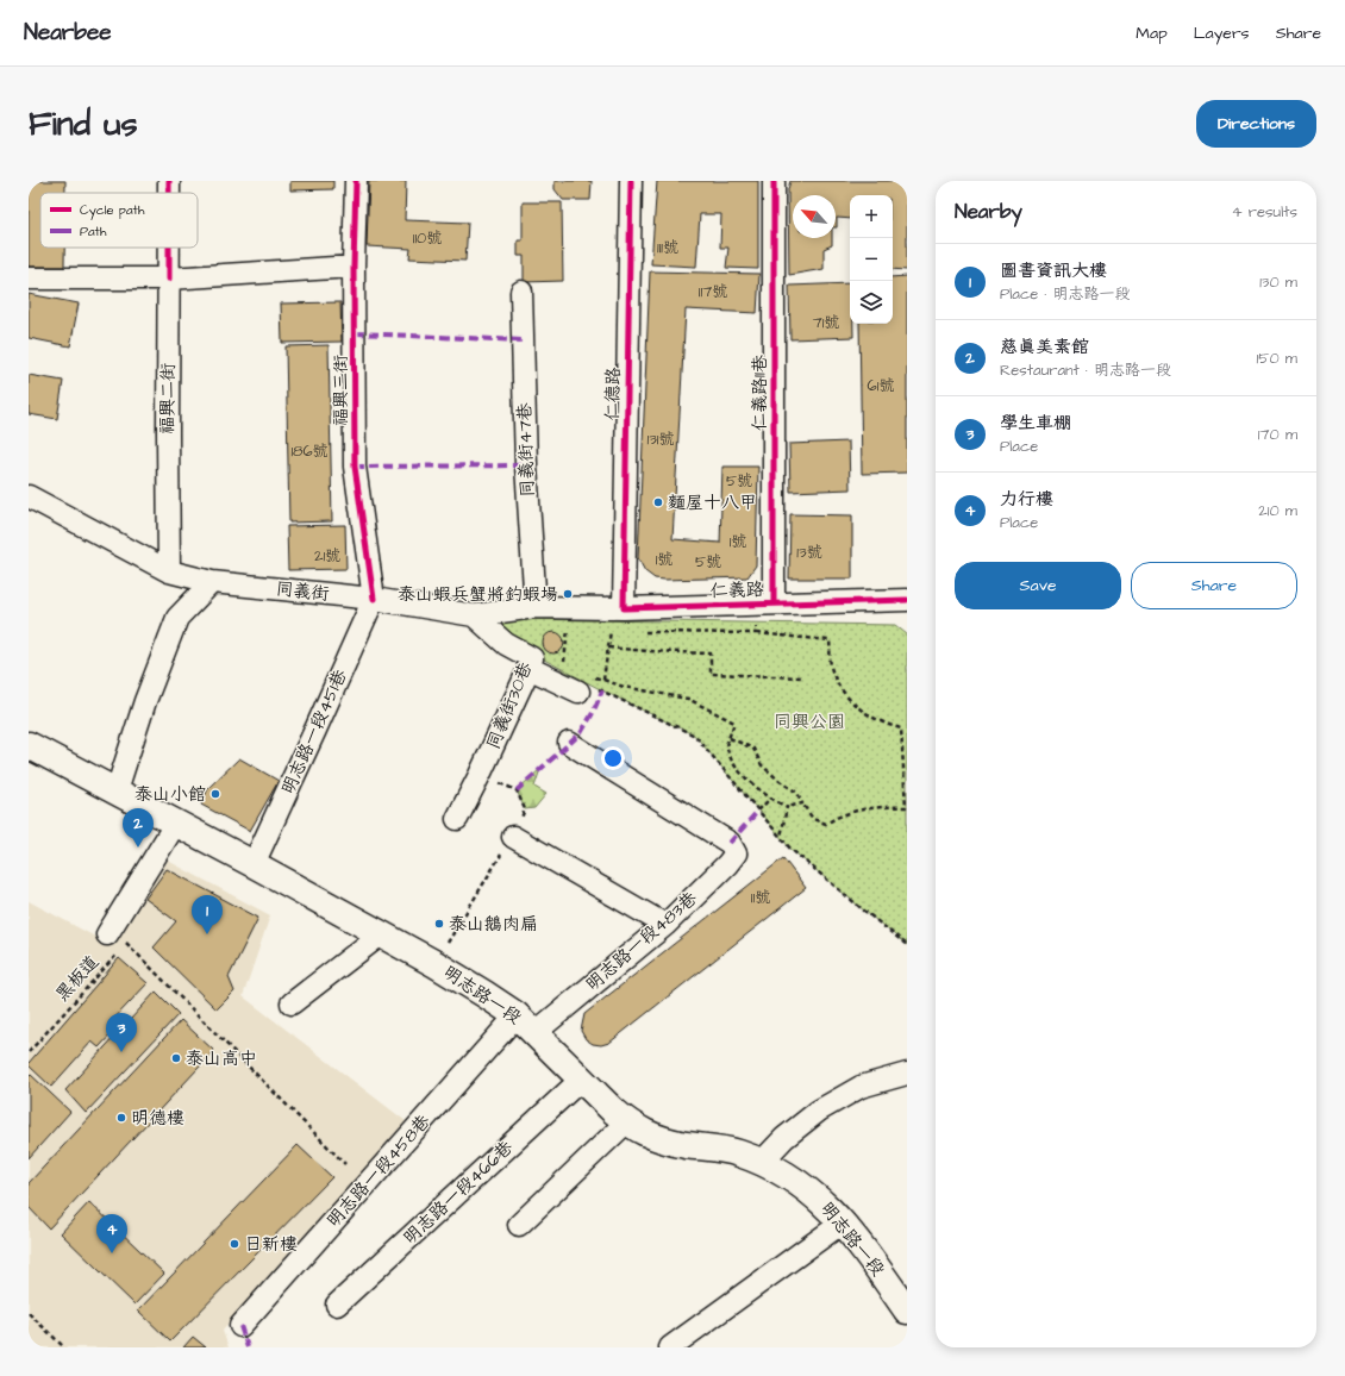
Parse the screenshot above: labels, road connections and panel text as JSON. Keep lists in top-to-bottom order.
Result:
{
  "streets": {
    "main road": ["明志路一段"],
    "street": [
      "福興三街",
      "仁義路11巷",
      "仁德路",
      "福興二街",
      "同義街47巷",
      "仁義路",
      "同義街",
      "同義街30巷",
      "明志路一段451巷",
      "明志路一段483巷",
      "明志路一段458巷",
      "明志路一段466巷"
    ],
    "path": ["黑板道"]
  },
  "crossings": [
    ["福興三街", "同義街"],
    ["福興三街", "明志路一段451巷"],
    ["仁義路11巷", "仁義路"],
    ["仁德路", "仁義路"],
    ["仁德路", "同義街"],
    ["同義街47巷", "同義街"],
    ["仁義路", "同義街"],
    ["同義街", "同義街30巷"],
    ["同義街", "明志路一段451巷"],
    ["明志路一段451巷", "明志路一段"],
    ["明志路一段483巷", "明志路一段"],
    ["明志路一段483巷", "明志路一段458巷"],
    ["明志路一段", "明志路一段458巷"],
    ["明志路一段", "明志路一段466巷"]
  ],
  "parks": ["同興公園"],
  "places": [
    "麵屋十八甲",
    "泰山蝦兵蟹將釣蝦場",
    "泰山小館",
    "泰山鵝肉扁",
    "泰山高中",
    "明德樓",
    "日新樓"
  ],
  "house_numbers": [
    "110號",
    "111號",
    "117號",
    "71號",
    "61號",
    "131號",
    "186號",
    "5號",
    "1號",
    "13號",
    "21號",
    "1號",
    "5號",
    "11號"
  ],
  "legend": ["Cycle path", "Path"],
  "north": "top left",
  "page": {
    "header": "Nearbee",
    "nav": ["Map", "Layers", "Share"],
    "buttons": [
      "Directions",
      ["Save", "Share"]
    ],
    "title": "Find us",
    "heading": ["Nearby", "4 results"],
    "map_buttons": ["+", "−"],
    "list": [
      {
        "mark": "1",
        "name": "圖書資訊大樓",
        "note": "Place · 明志路一段",
        "value": "130 m"
      },
      {
        "mark": "2",
        "name": "慈真美素館",
        "note": "Restaurant · 明志路一段",
        "value": "150 m"
      },
      {
        "mark": "3",
        "name": "學生車棚",
        "note": "Place",
        "value": "170 m"
      },
      {
        "mark": "4",
        "name": "力行樓",
        "note": "Place",
        "value": "210 m"
      }
    ],
    "pins": [
      "2",
      "1",
      "3",
      "4"
    ]
  }
}
